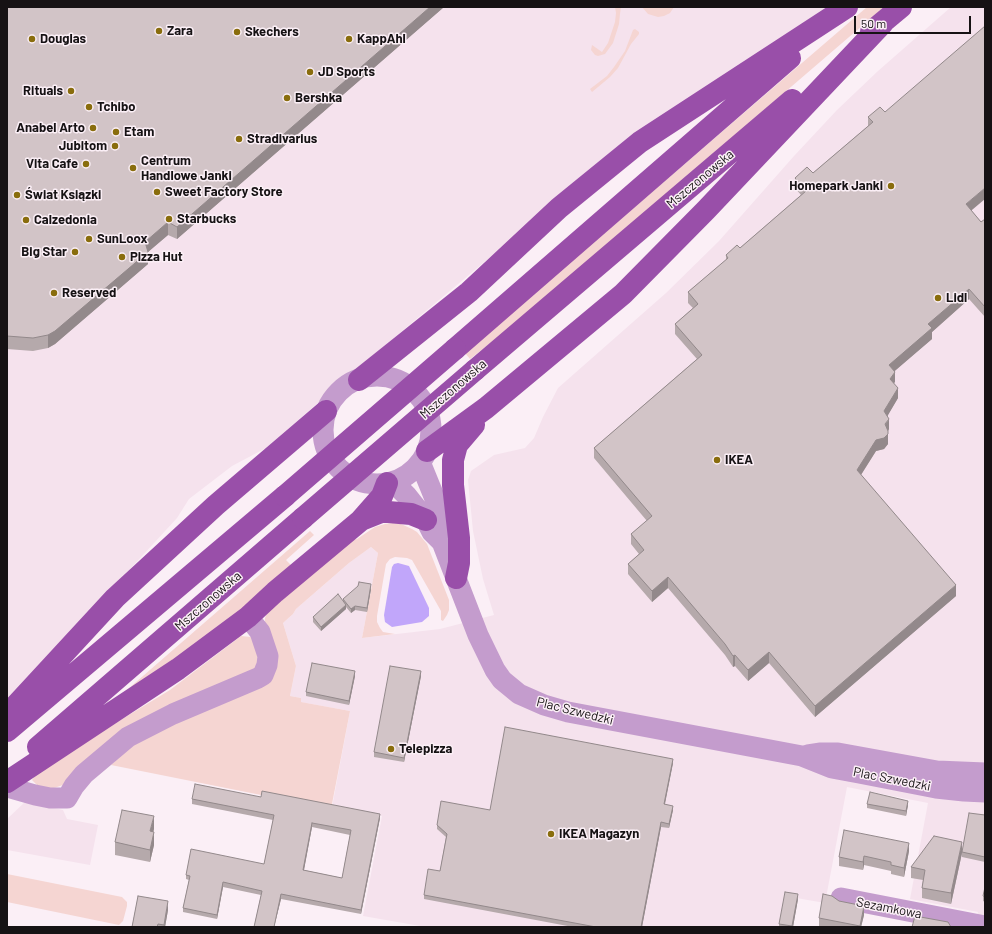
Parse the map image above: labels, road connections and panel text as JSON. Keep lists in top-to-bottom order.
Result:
{
  "streets": {
    "main road": ["Mszczonowska"],
    "street": ["Plac Szwedzki", "Sezamkowa"]
  },
  "places": [
    "Zara",
    "Skechers",
    "Douglas",
    "KappAhl",
    "JD Sports",
    "Rituals",
    "Bershka",
    "Tchibo",
    "Anabel Arto",
    "Etam",
    "Stradivarius",
    "Jubitom",
    "Vita Cafe",
    "Centrum Handlowe Janki",
    "Homepark Janki",
    "Sweet Factory Store",
    "Świat Ksiązki",
    "Starbucks",
    "Calzedonia",
    "SunLoox",
    "Big Star",
    "Pizza Hut",
    "Reserved",
    "Lidl",
    "IKEA",
    "Telepizza",
    "IKEA Magazyn"
  ],
  "scale_bar": "50 m"
}
